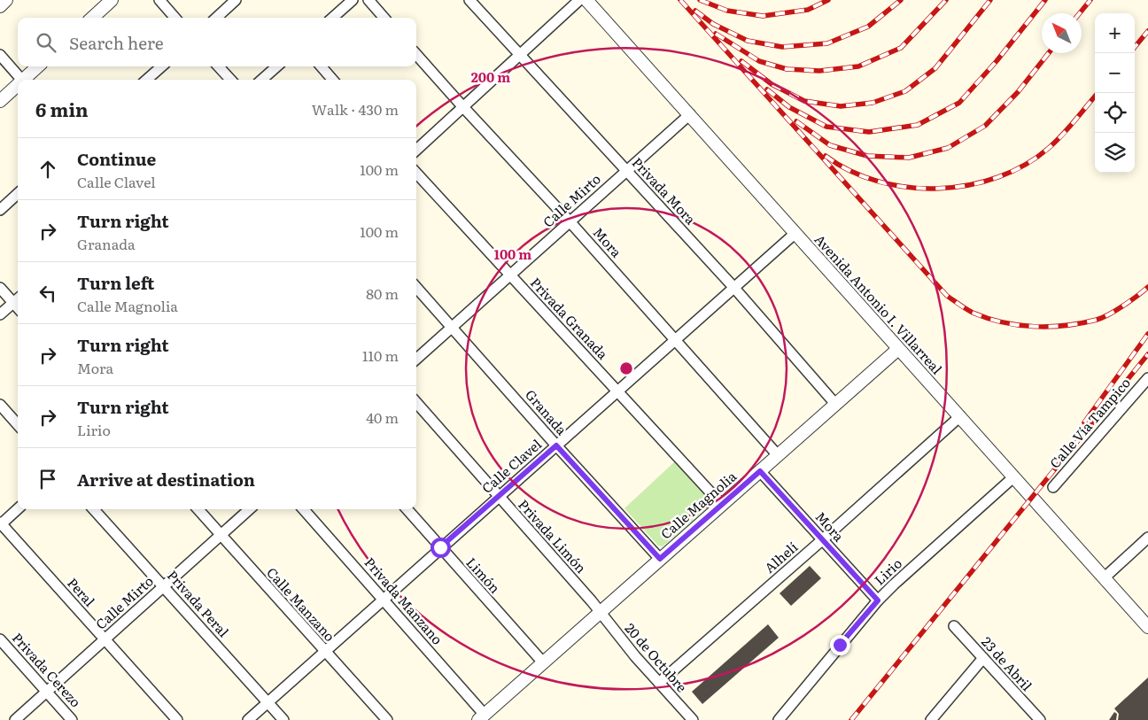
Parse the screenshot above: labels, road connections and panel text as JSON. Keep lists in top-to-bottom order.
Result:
{
  "streets": {
    "street": [
      "Privada Mora",
      "Calle Mirto",
      "Mora",
      "Avenida Antonio I. Villarreal",
      "Privada Granada",
      "Granada",
      "Calle Vía Tampico",
      "Calle Clavel",
      "Calle Magnolia",
      "Privada Limón",
      "Alhelí",
      "Lirio",
      "Limón",
      "Peral",
      "Privada Manzano",
      "Privada Peral",
      "Calle Manzano",
      "20 de Octubre",
      "23 de Abril",
      "Privada Cerezo"
    ]
  },
  "crossings": [
    ["Privada Mora", "Calle Mirto"],
    ["Privada Mora", "Calle Clavel"],
    ["Privada Mora", "Calle Magnolia"],
    ["Calle Mirto", "Mora"],
    ["Calle Mirto", "Avenida Antonio I. Villarreal"],
    ["Calle Mirto", "Privada Granada"],
    ["Calle Mirto", "Granada"],
    ["Calle Mirto", "Peral"],
    ["Calle Mirto", "Privada Peral"],
    ["Calle Mirto", "Calle Manzano"],
    ["Calle Mirto", "Privada Cerezo"],
    ["Mora", "Calle Clavel"],
    ["Mora", "Calle Magnolia"],
    ["Mora", "Alhelí"],
    ["Mora", "Lirio"],
    ["Avenida Antonio I. Villarreal", "Calle Clavel"],
    ["Avenida Antonio I. Villarreal", "Calle Magnolia"],
    ["Avenida Antonio I. Villarreal", "Alhelí"],
    ["Avenida Antonio I. Villarreal", "Lirio"],
    ["Privada Granada", "Calle Clavel"],
    ["Privada Granada", "Calle Magnolia"],
    ["Granada", "Calle Clavel"],
    ["Granada", "Calle Magnolia"],
    ["Calle Clavel", "Privada Limón"],
    ["Calle Clavel", "Limón"],
    ["Calle Clavel", "Privada Manzano"],
    ["Calle Clavel", "Privada Peral"],
    ["Calle Clavel", "Calle Manzano"],
    ["Calle Magnolia", "Privada Limón"],
    ["Calle Magnolia", "Limón"],
    ["Calle Magnolia", "Privada Manzano"],
    ["Calle Magnolia", "20 de Octubre"],
    ["Privada Limón", "20 de Octubre"],
    ["Alhelí", "20 de Octubre"]
  ],
  "north": "top left",
  "page": {
    "map_buttons": ["+", "−"],
    "search": "Search here",
    "heading": ["6 min", "Walk · 430 m"],
    "list": [
      ["Continue", "Calle Clavel", "100 m"],
      ["Turn right", "Granada", "100 m"],
      ["Turn left", "Calle Magnolia", "80 m"],
      ["Turn right", "Mora", "110 m"],
      ["Turn right", "Lirio", "40 m"],
      "Arrive at destination"
    ]
  },
  "rings": ["200 m", "100 m"]
}
